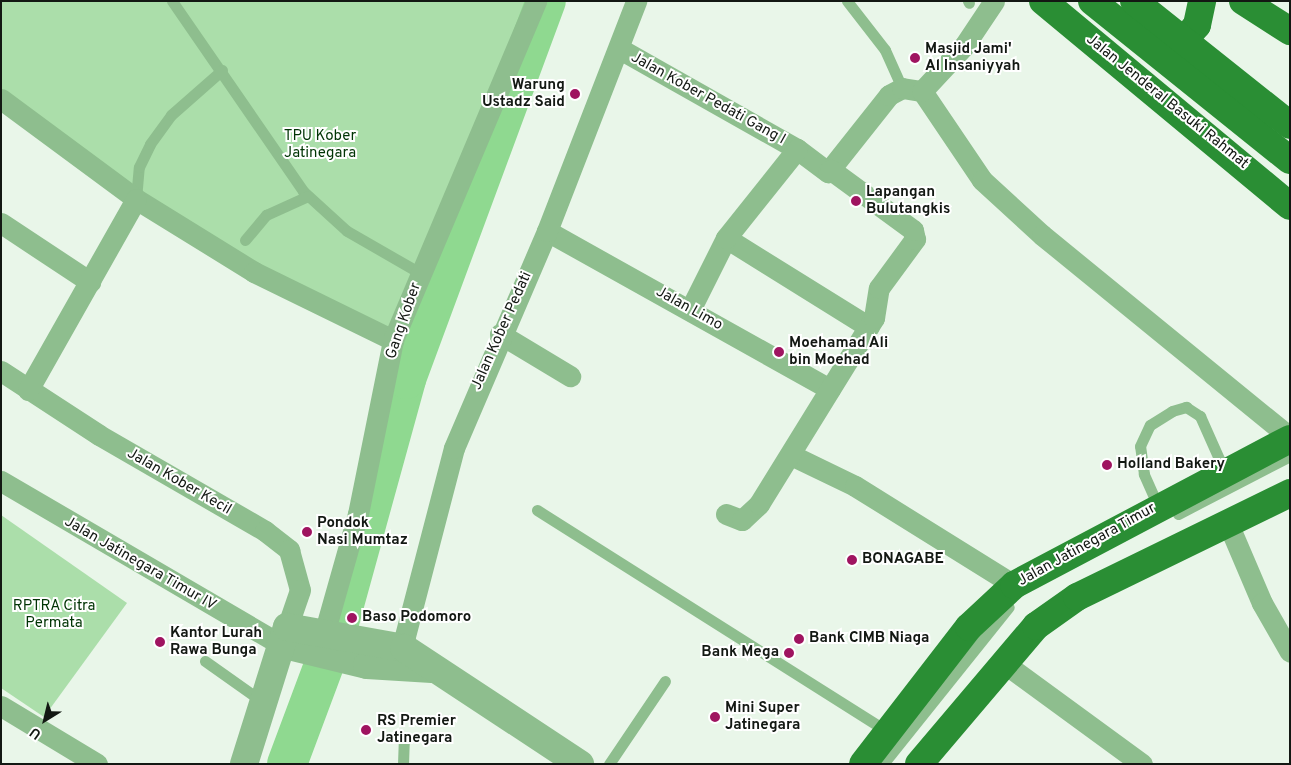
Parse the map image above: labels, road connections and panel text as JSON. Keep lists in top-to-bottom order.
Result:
{
  "streets": {
    "main road": ["Jalan Jenderal Basuki Rahmat", "Jalan Jatinegara Timur"],
    "street": [
      "Jalan Kober Pedati Gang I",
      "Jalan Limo",
      "Gang Kober",
      "Jalan Kober Pedati",
      "Jalan Kober Kecil",
      "Jalan Jatinegara Timur IV"
    ]
  },
  "crossings": [
    ["Jalan Kober Pedati Gang I", "Jalan Kober Pedati"],
    ["Jalan Limo", "Jalan Kober Pedati"],
    ["Gang Kober", "Jalan Jatinegara Timur IV"],
    ["Jalan Kober Pedati", "Jalan Jatinegara Timur IV"],
    ["Jalan Kober Kecil", "Jalan Jatinegara Timur IV"]
  ],
  "parks": ["TPU Kober Jatinegara", "RPTRA Citra Permata"],
  "places": [
    "Masjid Jami' Al Insaniyyah",
    "Warung Ustadz Said",
    "Lapangan Bulutangkis",
    "Moehamad Ali bin Moehad",
    "Holland Bakery",
    "Pondok Nasi Mumtaz",
    "BONAGABE",
    "Baso Podomoro",
    "Bank CIMB Niaga",
    "Kantor Lurah Rawa Bunga",
    "Bank Mega",
    "Mini Super Jatinegara",
    "RS Premier Jatinegara"
  ],
  "north": "bottom left"
}
